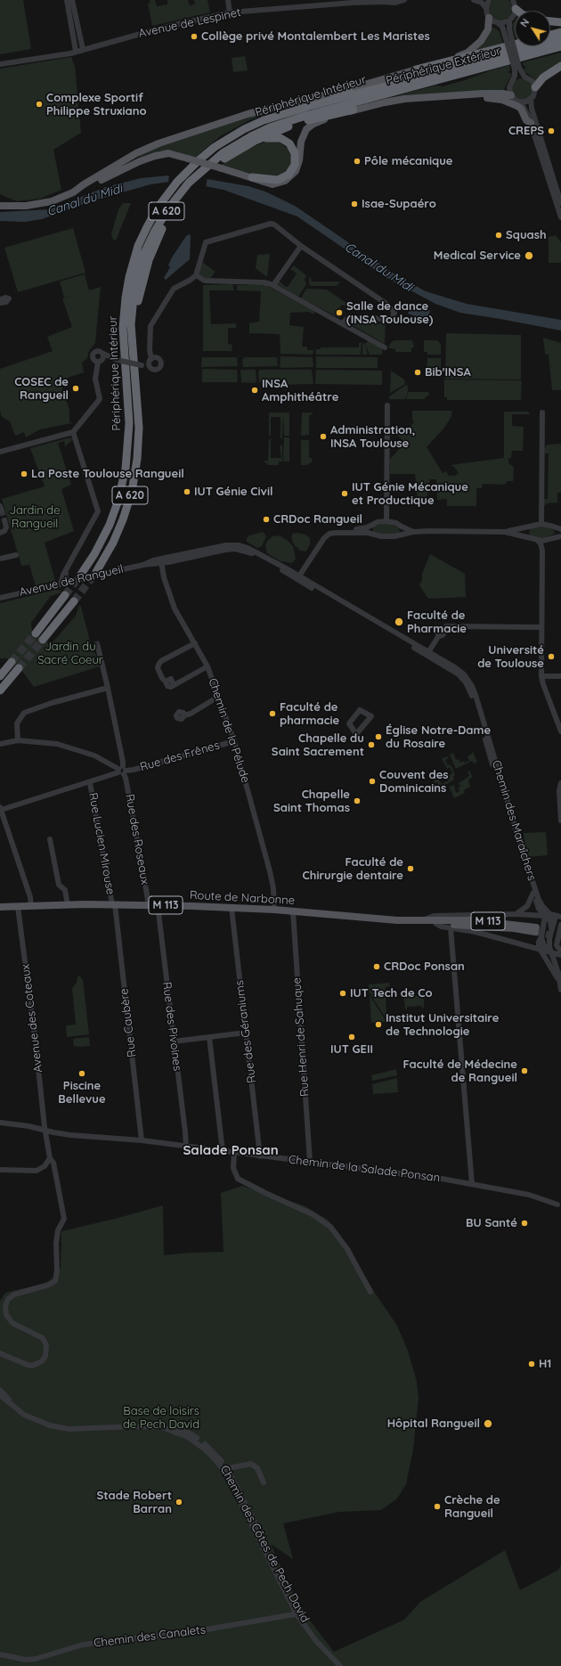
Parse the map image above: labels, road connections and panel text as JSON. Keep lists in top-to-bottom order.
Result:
{
  "streets": {
    "highway": ["Périphérique Extérieur", "Périphérique Intérieur", "A 620"],
    "main road": ["Route de Narbonne", "M 113"],
    "street": [
      "Avenue de Lespinet",
      "Avenue de Rangueil",
      "Chemin de la Pélude",
      "Rue des Frênes",
      "Chemin des Maraîchers",
      "Rue des Roseaux",
      "Rue Lucien Mirouse",
      "Avenue des Coteaux",
      "Rue Caubère",
      "Rue des Pivoines",
      "Rue des Géraniums",
      "Rue Henri de Sahuque",
      "Chemin de la Salade Ponsan",
      "Chemin des Côtes de Pech David",
      "Chemin des Canalets"
    ]
  },
  "crossings": [
    ["Périphérique Extérieur", "Avenue de Rangueil"],
    ["Avenue de Rangueil", "Chemin de la Pélude"],
    ["Avenue de Rangueil", "Chemin des Maraîchers"],
    ["Chemin de la Pélude", "Rue des Frênes"],
    ["Chemin de la Pélude", "Route de Narbonne"],
    ["Rue des Frênes", "Rue des Roseaux"],
    ["Rue des Frênes", "Rue Lucien Mirouse"],
    ["Chemin des Maraîchers", "Route de Narbonne"],
    ["Rue des Roseaux", "Route de Narbonne"],
    ["Rue Lucien Mirouse", "Route de Narbonne"],
    ["Rue Lucien Mirouse", "Rue Caubère"],
    ["Route de Narbonne", "Avenue des Coteaux"],
    ["Route de Narbonne", "Rue Caubère"],
    ["Route de Narbonne", "Rue des Pivoines"],
    ["Route de Narbonne", "Rue des Géraniums"],
    ["Route de Narbonne", "Rue Henri de Sahuque"],
    ["Avenue des Coteaux", "Chemin de la Salade Ponsan"],
    ["Rue Caubère", "Chemin de la Salade Ponsan"],
    ["Rue des Pivoines", "Chemin de la Salade Ponsan"],
    ["Rue des Géraniums", "Chemin de la Salade Ponsan"],
    ["Rue Henri de Sahuque", "Chemin de la Salade Ponsan"],
    ["Chemin des Côtes de Pech David", "Chemin des Canalets"]
  ],
  "districts": ["Salade Ponsan"],
  "water": ["Canal du Midi"],
  "parks": ["Jardin de Rangueil", "Jardin du Sacré Coeur", "Base de loisirs de Pech David"],
  "places": [
    "Collège privé Montalembert Les Maristes",
    "Complexe Sportif Philippe Struxiano",
    "CREPS",
    "Pôle mécanique",
    "Isae-Supaéro",
    "Squash",
    "Medical Service",
    "Salle de dance (INSA Toulouse)",
    "Bib'INSA",
    "COSEC de Rangueil",
    "INSA Amphithéâtre",
    "Administration, INSA Toulouse",
    "La Poste Toulouse Rangueil",
    "IUT Génie Civil",
    "IUT Génie Mécanique et Productique",
    "CRDoc Rangueil",
    "Faculté de Pharmacie",
    "Université de Toulouse",
    "Faculté de pharmacie",
    "Église Notre-Dame du Rosaire",
    "Chapelle du Saint Sacrement",
    "Couvent des Dominicains",
    "Chapelle Saint Thomas",
    "Faculté de Chirurgie dentaire",
    "CRDoc Ponsan",
    "IUT Tech de Co",
    "Institut Universitaire de Technologie",
    "IUT GEII",
    "Faculté de Médecine de Rangueil",
    "Piscine Bellevue",
    "BU Santé",
    "H1",
    "Hôpital Rangueil",
    "Stade Robert Barran",
    "Crèche de Rangueil"
  ],
  "north": "top left"
}
